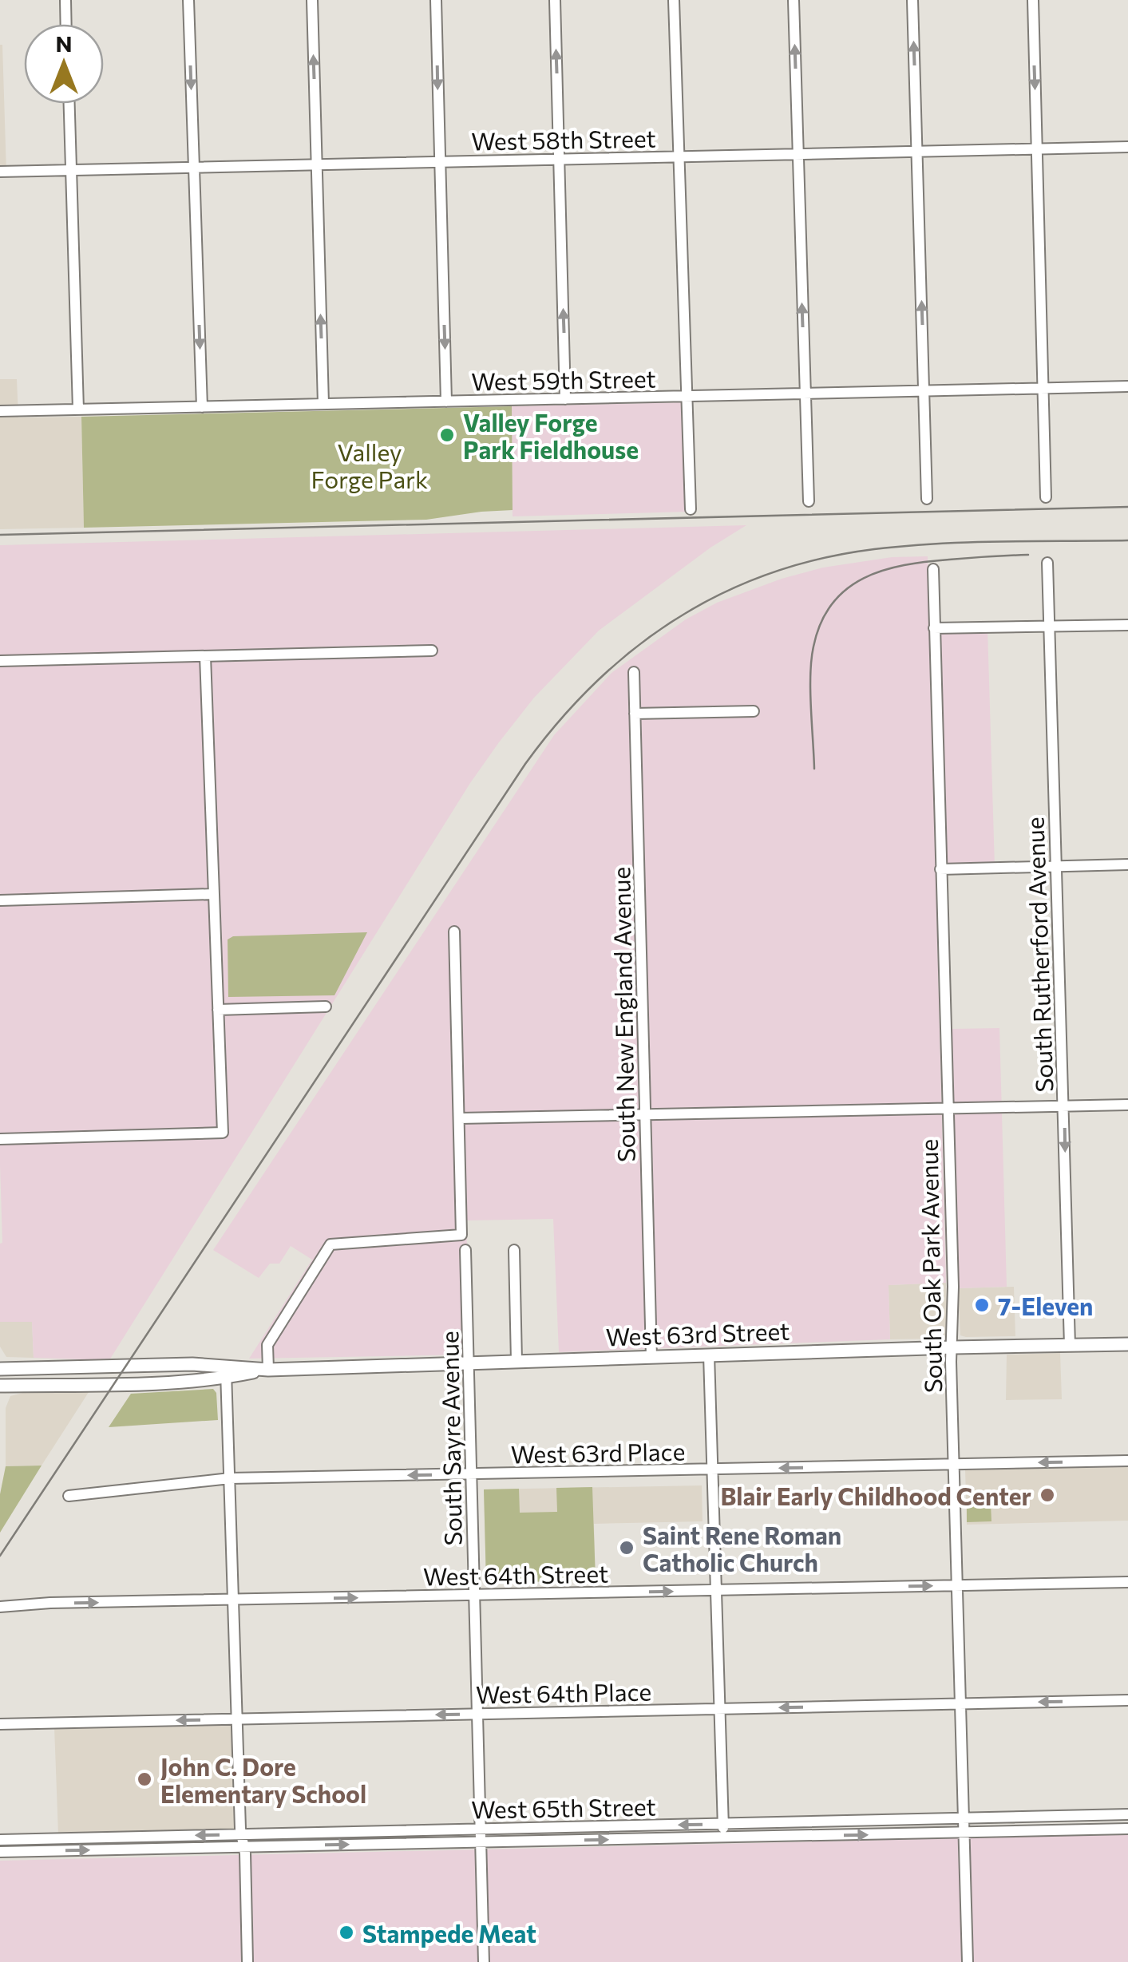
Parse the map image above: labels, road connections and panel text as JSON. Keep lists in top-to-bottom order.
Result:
{
  "streets": {
    "main road": ["West 63rd Street"],
    "street": [
      "West 58th Street",
      "West 59th Street",
      "South Rutherford Avenue",
      "South New England Avenue",
      "South Oak Park Avenue",
      "South Sayre Avenue",
      "West 63rd Place",
      "West 64th Street",
      "West 64th Place",
      "West 65th Street"
    ]
  },
  "crossings": [
    ["South Rutherford Avenue", "West 63rd Street"],
    ["South New England Avenue", "West 63rd Street"],
    ["South Oak Park Avenue", "West 63rd Street"],
    ["South Oak Park Avenue", "West 63rd Place"],
    ["South Oak Park Avenue", "West 64th Street"],
    ["South Oak Park Avenue", "West 64th Place"],
    ["South Oak Park Avenue", "West 65th Street"],
    ["West 63rd Street", "South Sayre Avenue"],
    ["South Sayre Avenue", "West 63rd Place"],
    ["South Sayre Avenue", "West 64th Street"],
    ["South Sayre Avenue", "West 64th Place"],
    ["South Sayre Avenue", "West 65th Street"]
  ],
  "one_way": ["West 63rd Place", "West 64th Street", "West 64th Place"],
  "parks": ["Valley Forge Park"],
  "places": [
    "Valley Forge Park Fieldhouse",
    "7-Eleven",
    "Blair Early Childhood Center",
    "Saint Rene Roman Catholic Church",
    "John C. Dore Elementary School",
    "Stampede Meat"
  ],
  "north": "top"
}
